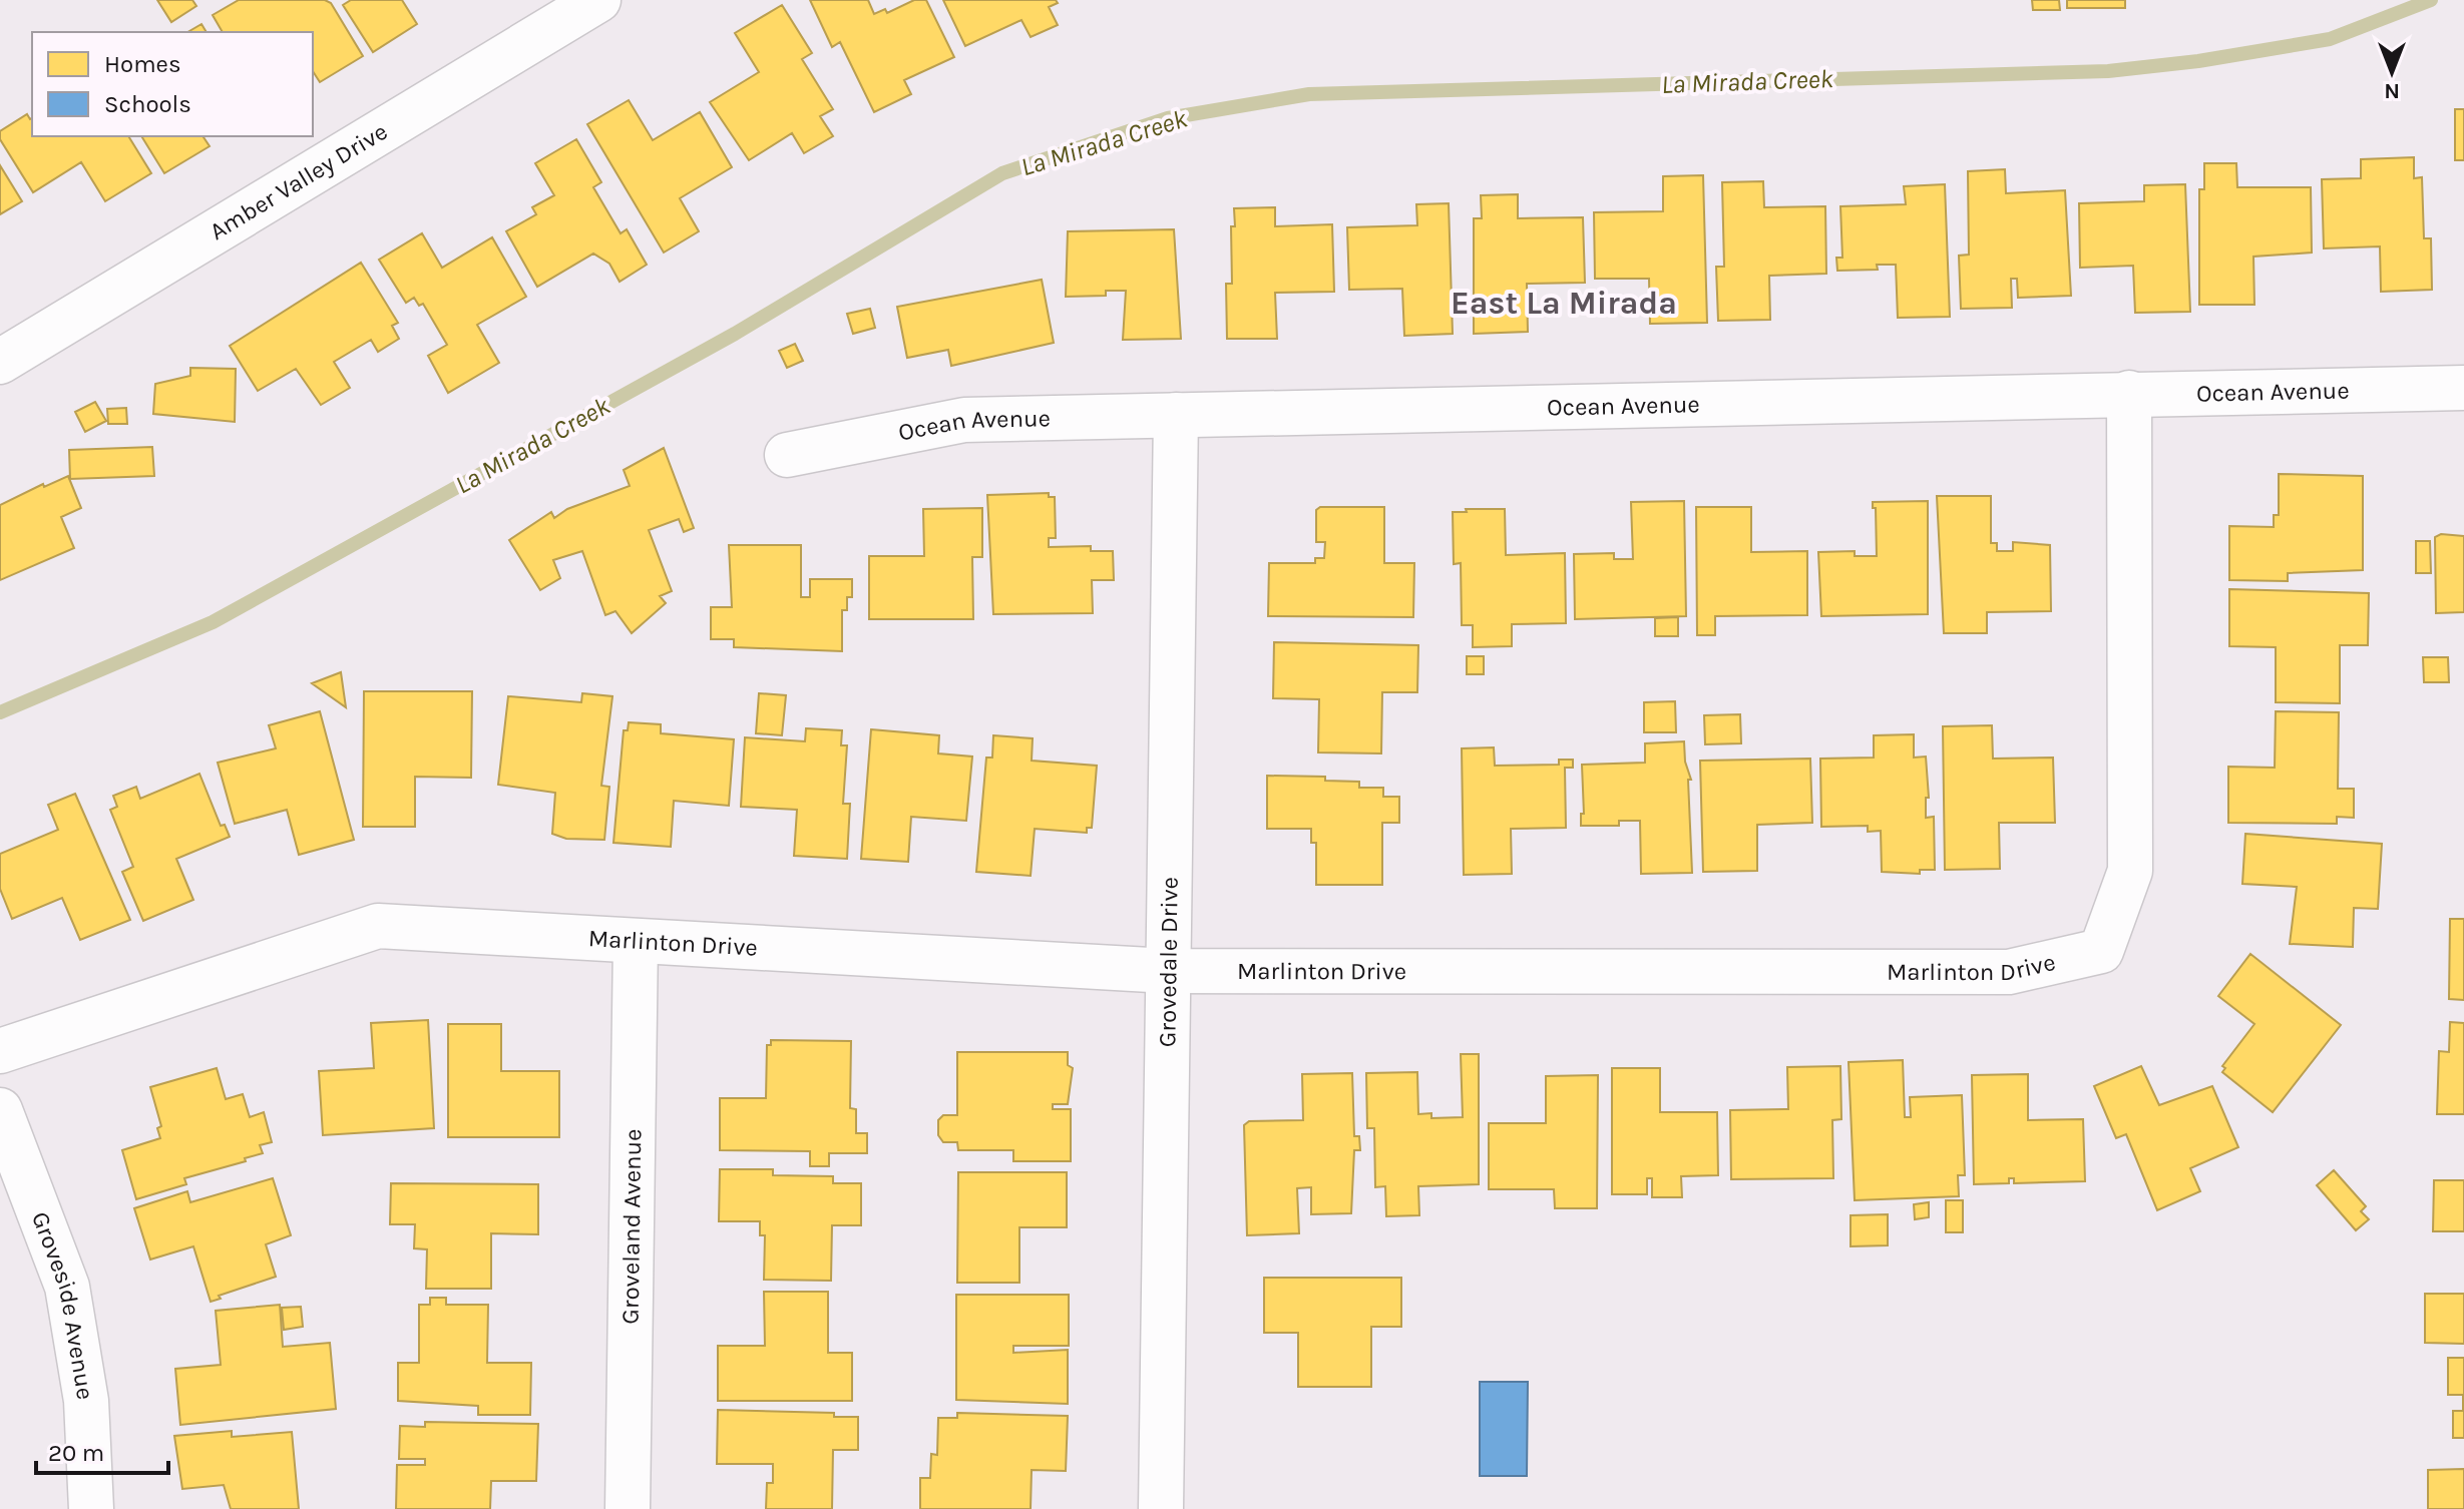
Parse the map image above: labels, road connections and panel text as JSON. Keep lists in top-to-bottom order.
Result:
{
  "streets": {
    "street": [
      "Amber Valley Drive",
      "Ocean Avenue",
      "Marlinton Drive",
      "Grovedale Drive",
      "Groveland Avenue",
      "Groveside Avenue"
    ]
  },
  "crossings": [
    ["Ocean Avenue", "Marlinton Drive"],
    ["Ocean Avenue", "Grovedale Drive"],
    ["Marlinton Drive", "Grovedale Drive"],
    ["Marlinton Drive", "Groveland Avenue"]
  ],
  "districts": ["East La Mirada"],
  "water": ["La Mirada Creek"],
  "legend": ["Homes", "Schools"],
  "scale_bar": "20 m",
  "north": "bottom"
}
